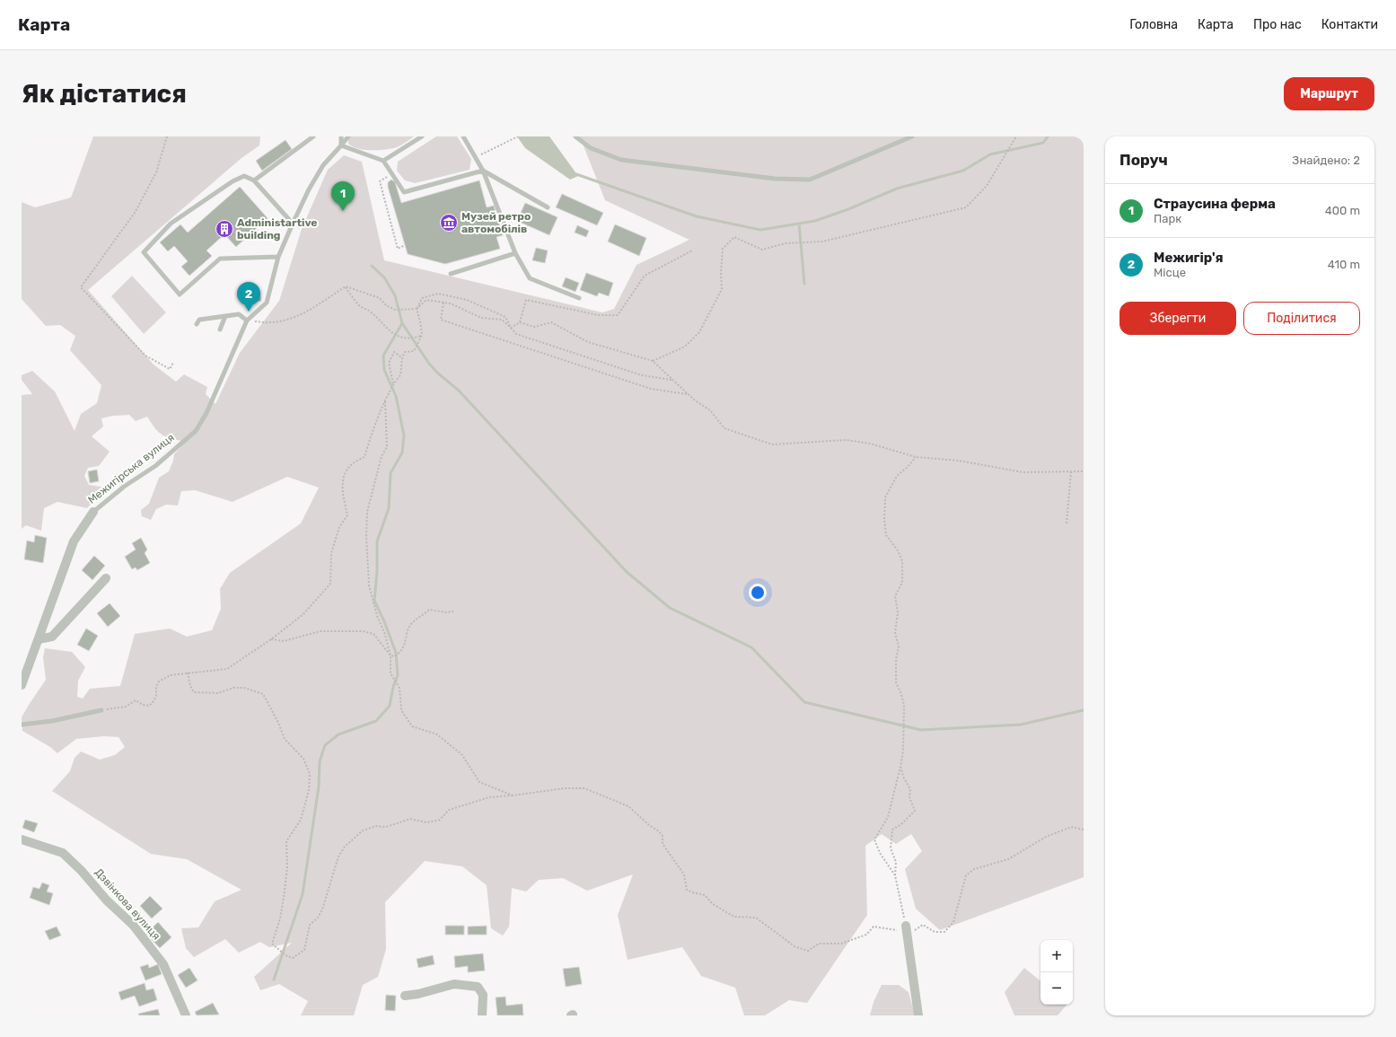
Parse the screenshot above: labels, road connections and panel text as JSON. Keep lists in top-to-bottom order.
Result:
{
  "streets": {
    "street": ["Межигірська вулиця", "Дзвінкова вулиця"]
  },
  "places": {
    "museum": ["Музей ретро автомобілів"],
    "building": ["Administartive building"]
  },
  "page": {
    "header": "Карта",
    "nav": [
      "Головна",
      "Карта",
      "Про нас",
      "Контакти"
    ],
    "buttons": [
      "Маршрут",
      ["Зберегти", "Поділитися"]
    ],
    "title": "Як дістатися",
    "heading": ["Поруч", "Знайдено: 2"],
    "pins": ["1", "2"],
    "list": [
      {
        "mark": "1",
        "name": "Страусина ферма",
        "note": "Парк",
        "value": "400 m"
      },
      {
        "mark": "2",
        "name": "Межигір'я",
        "note": "Місце",
        "value": "410 m"
      }
    ],
    "map_buttons": ["+", "−"]
  }
}
